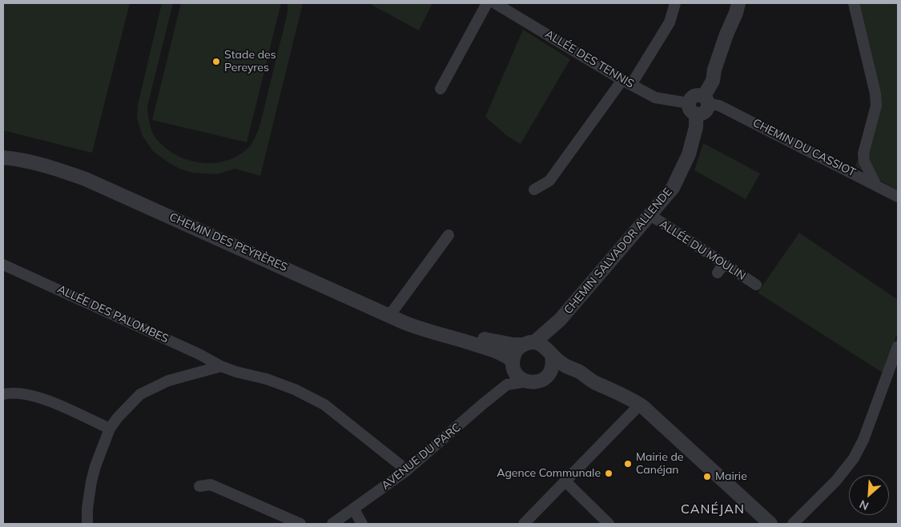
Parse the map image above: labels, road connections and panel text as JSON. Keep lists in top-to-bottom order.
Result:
{
  "streets": {
    "street": [
      "ALLÉE DES TENNIS",
      "CHEMIN DU CASSIOT",
      "CHEMIN DES PEYRÈRES",
      "ALLÉE DU MOULIN",
      "CHEMIN SALVADOR ALLENDE",
      "ALLÉE DES PALOMBES",
      "AVENUE DU PARC"
    ]
  },
  "crossings": [
    ["ALLÉE DES TENNIS", "CHEMIN SALVADOR ALLENDE"],
    ["CHEMIN DES PEYRÈRES", "CHEMIN SALVADOR ALLENDE"],
    ["CHEMIN DES PEYRÈRES", "AVENUE DU PARC"],
    ["ALLÉE DU MOULIN", "CHEMIN SALVADOR ALLENDE"],
    ["CHEMIN SALVADOR ALLENDE", "AVENUE DU PARC"],
    ["ALLÉE DES PALOMBES", "AVENUE DU PARC"]
  ],
  "districts": ["CANÉJAN"],
  "places": [
    "Stade des Pereyres",
    "Mairie de Canéjan",
    "Agence Communale",
    "Mairie"
  ],
  "north": "bottom left"
}
